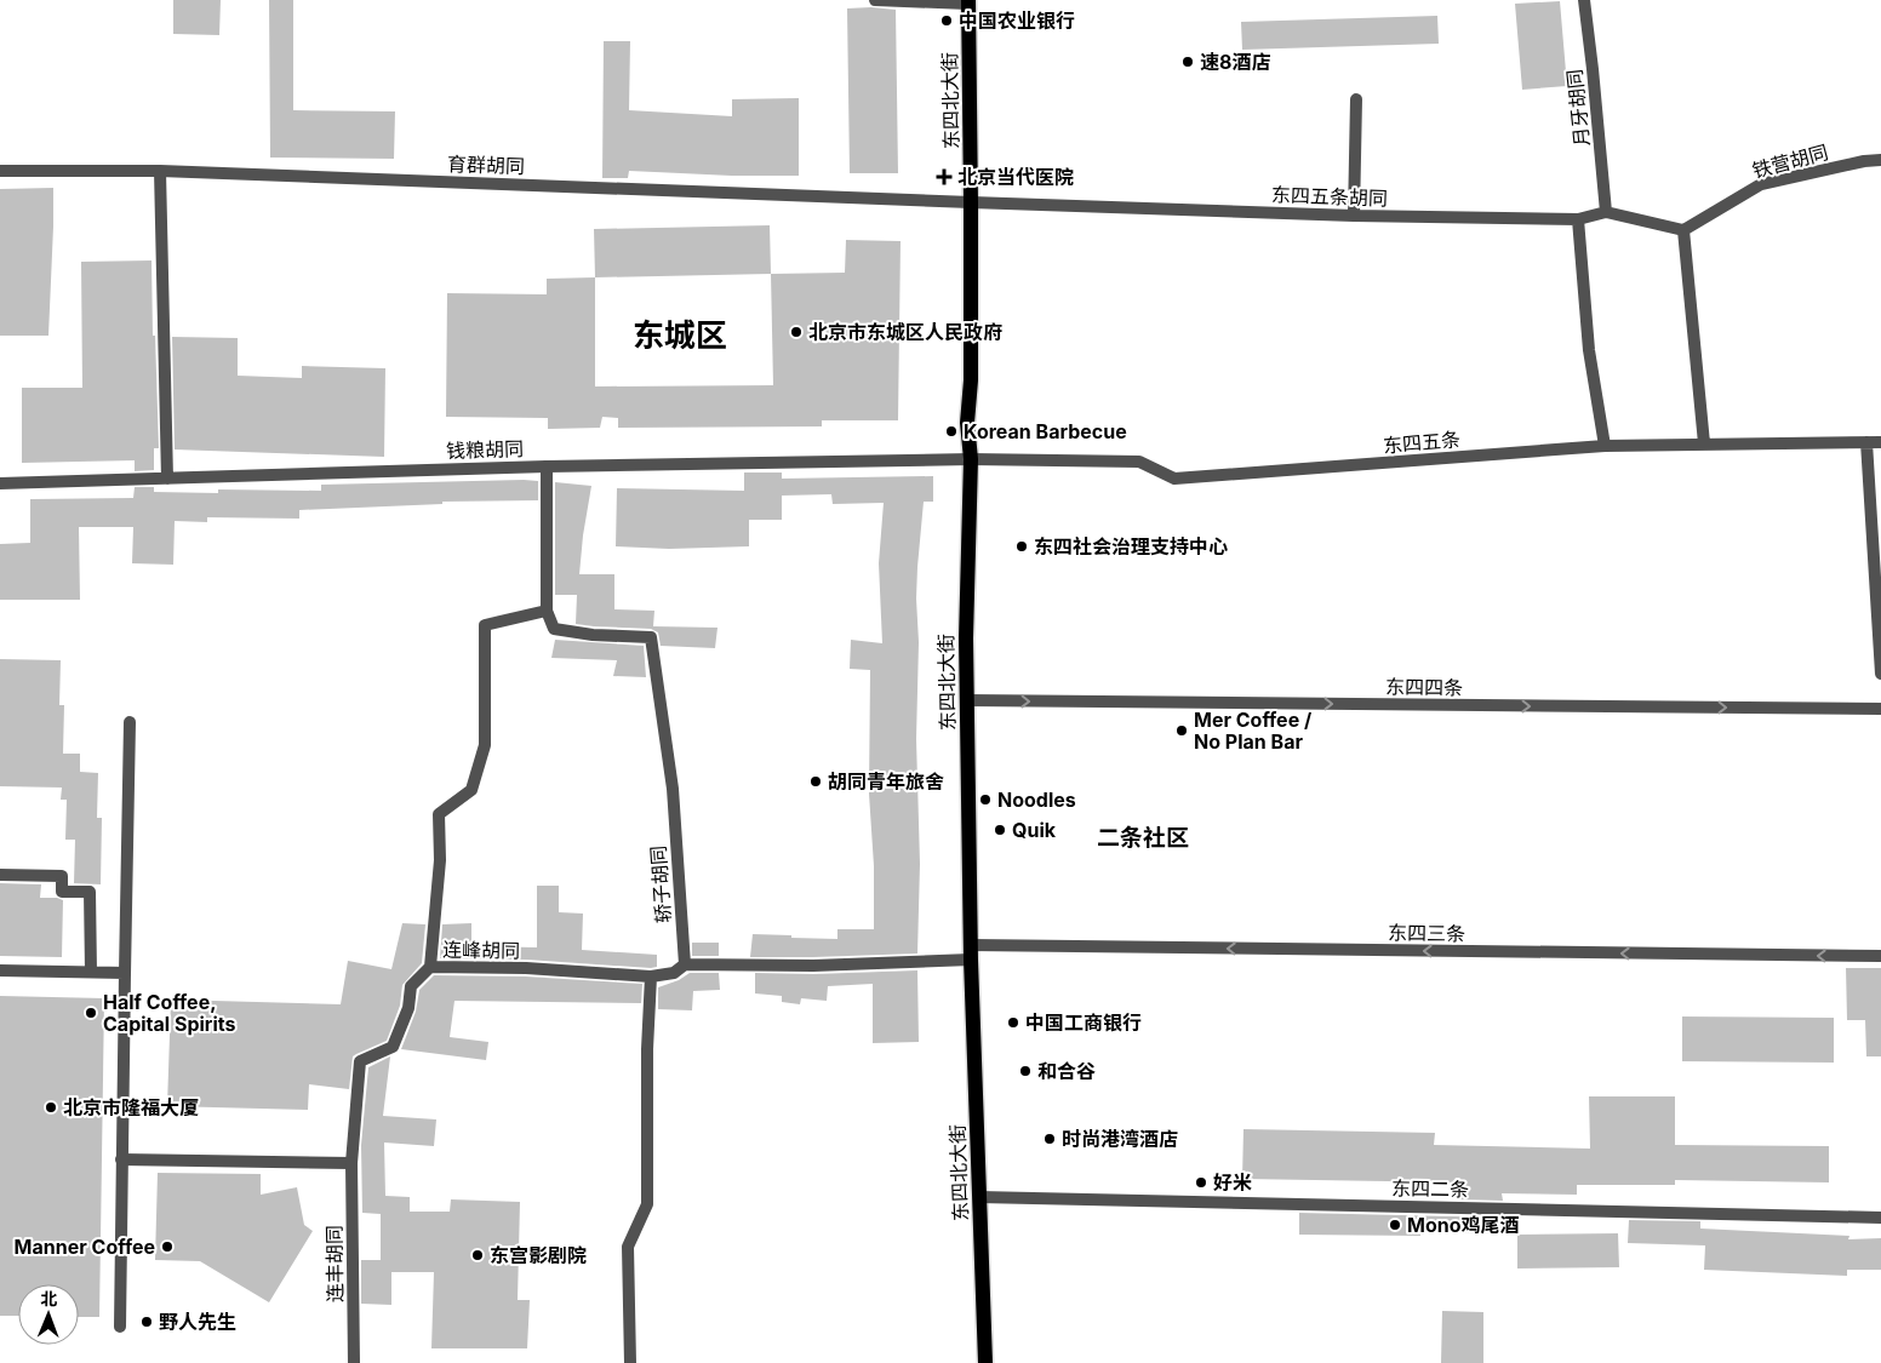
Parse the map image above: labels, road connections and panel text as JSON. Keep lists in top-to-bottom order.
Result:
{
  "streets": {
    "main road": ["东四北大街"],
    "street": [
      "月牙胡同",
      "铁营胡同",
      "育群胡同",
      "东四五条胡同",
      "东四五条",
      "钱粮胡同",
      "东四四条",
      "轿子胡同",
      "东四三条",
      "连峰胡同",
      "东四二条",
      "连丰胡同"
    ]
  },
  "crossings": [
    ["东四北大街", "育群胡同"],
    ["东四北大街", "东四五条胡同"],
    ["东四北大街", "东四五条"],
    ["东四北大街", "钱粮胡同"],
    ["东四北大街", "东四四条"],
    ["东四北大街", "东四三条"],
    ["东四北大街", "东四二条"],
    ["月牙胡同", "东四五条胡同"],
    ["铁营胡同", "东四五条胡同"],
    ["育群胡同", "东四五条胡同"],
    ["东四五条", "钱粮胡同"],
    ["轿子胡同", "东四三条"],
    ["连峰胡同", "连丰胡同"]
  ],
  "one_way": ["东四四条", "东四三条"],
  "districts": ["东城区", "二条社区"],
  "places": {
    "other": [
      "中国农业银行",
      "速8酒店",
      "北京市东城区人民政府",
      "Korean Barbecue",
      "东四社会治理支持中心",
      "Mer Coffee / No Plan Bar",
      "胡同青年旅舍",
      "Noodles",
      "Quik",
      "Half Coffee, Capital Spirits",
      "中国工商银行",
      "和合谷",
      "北京市隆福大厦",
      "时尚港湾酒店",
      "好米",
      "Mono鸡尾酒",
      "Manner Coffee",
      "东宫影剧院",
      "野人先生"
    ],
    "health": ["北京当代医院"]
  },
  "north": "top"
}
